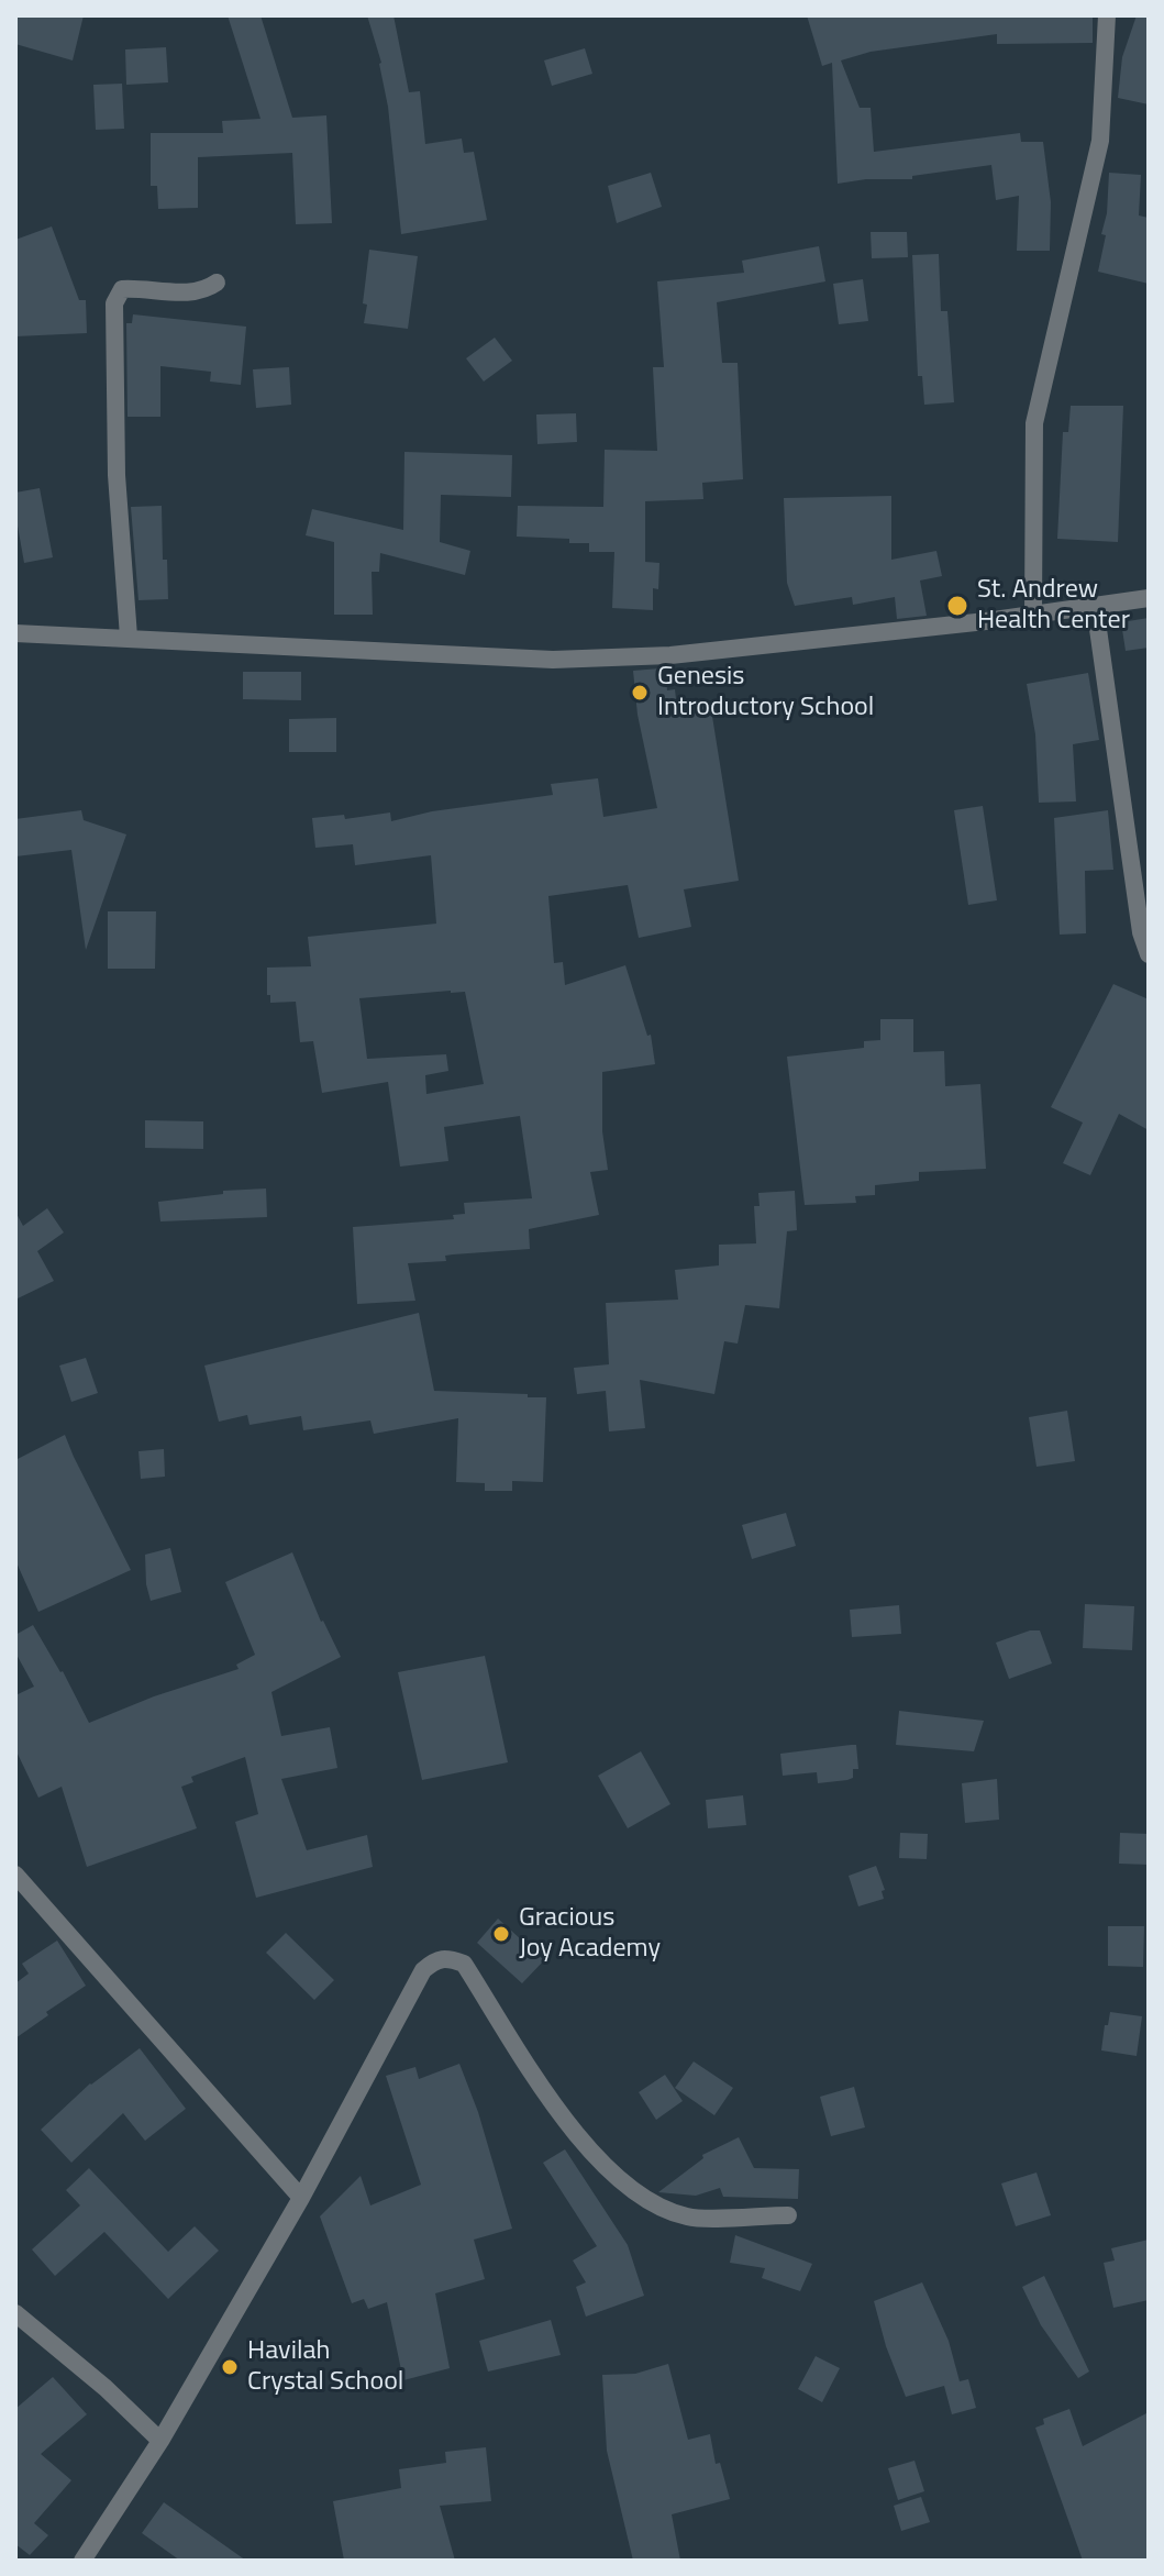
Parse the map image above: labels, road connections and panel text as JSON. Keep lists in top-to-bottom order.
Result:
{
  "places": [
    "St. Andrew Health Center",
    "Genesis Introductory School",
    "Gracious Joy Academy",
    "Havilah Crystal School"
  ]
}
